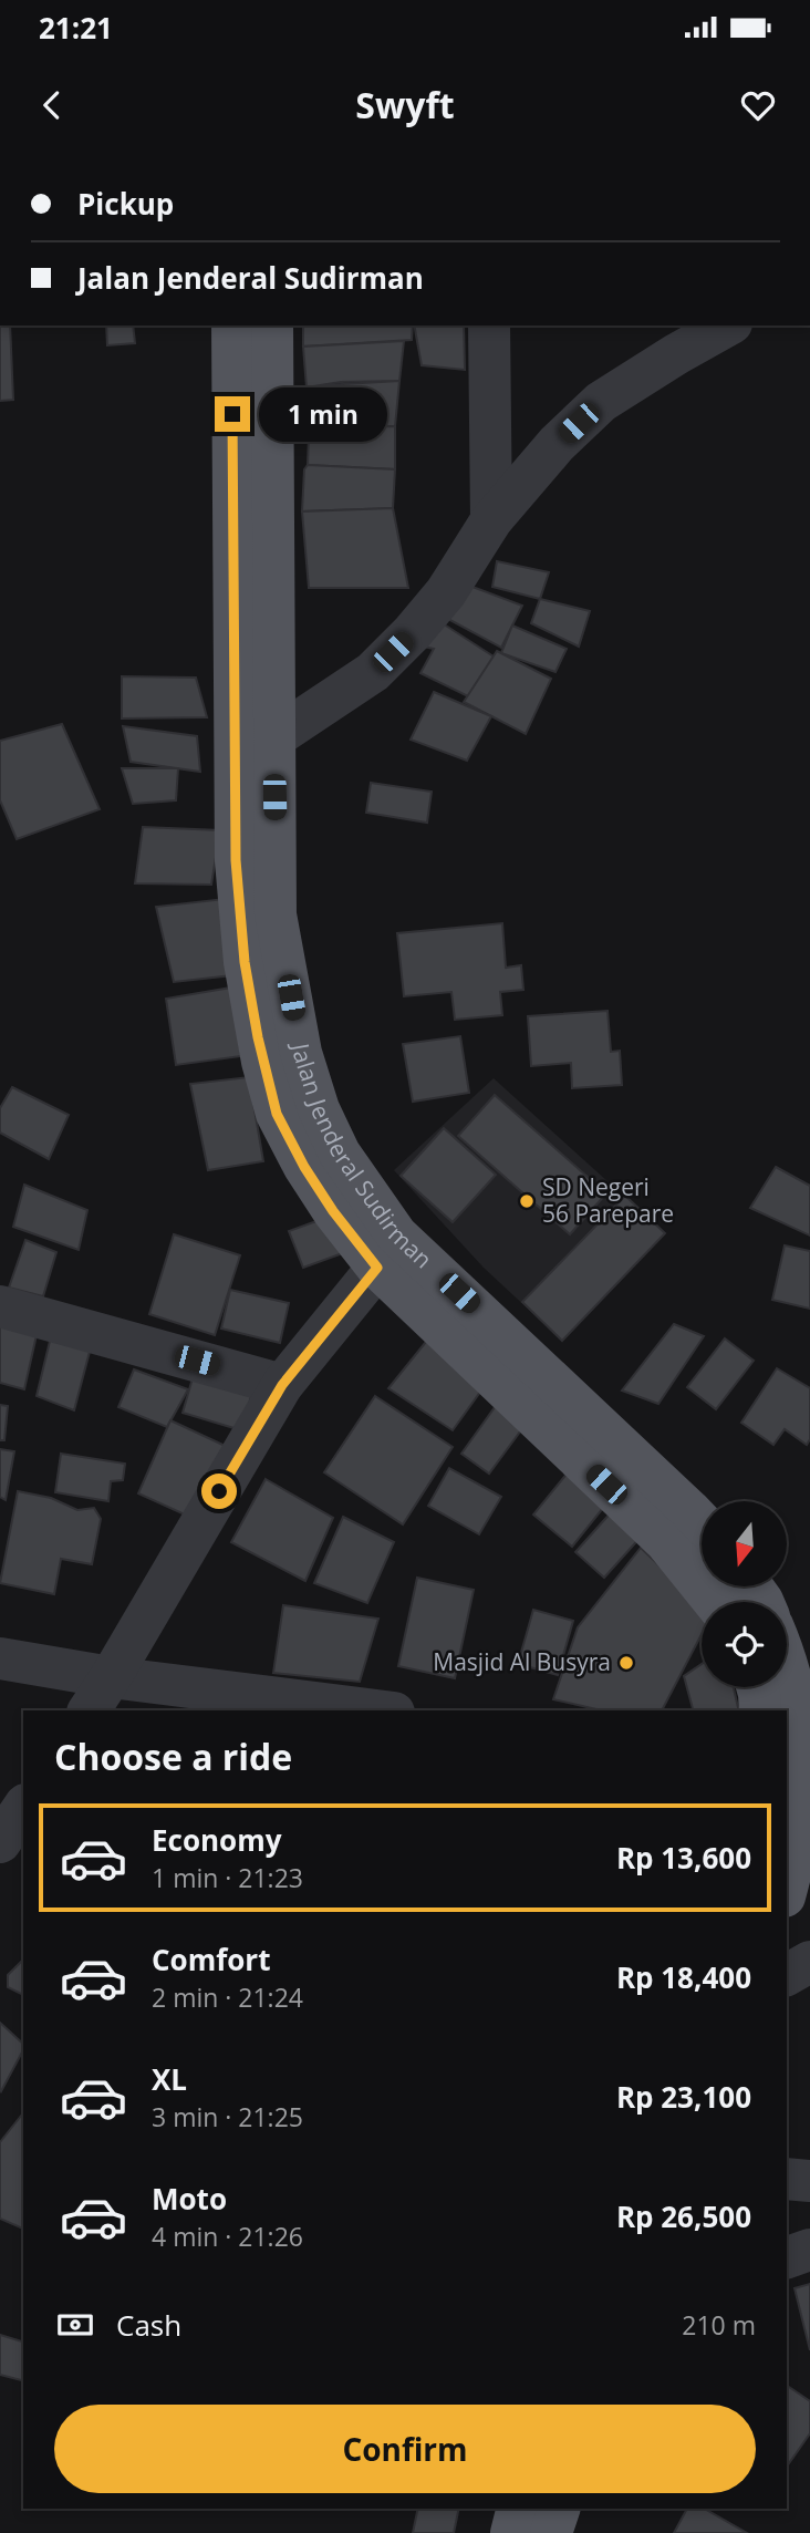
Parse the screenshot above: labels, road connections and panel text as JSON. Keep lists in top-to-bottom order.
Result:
{
  "streets": {
    "main road": ["Jalan Jenderal Sudirman"]
  },
  "places": ["SD Negeri 56 Parepare", "Masjid Al Busyra"],
  "north": "bottom",
  "page": {
    "status": "21:21",
    "header": "Swyft",
    "banner": ["Pickup", "Jalan Jenderal Sudirman"],
    "bubble": "1 min",
    "heading": "Choose a ride",
    "list": [
      {
        "name": "Economy",
        "note": "1 min · 21:23",
        "value": "Rp 13,600"
      },
      {
        "name": "Comfort",
        "note": "2 min · 21:24",
        "value": "Rp 18,400"
      },
      {
        "name": "XL",
        "note": "3 min · 21:25",
        "value": "Rp 23,100"
      },
      {
        "name": "Moto",
        "note": "4 min · 21:26",
        "value": "Rp 26,500"
      }
    ],
    "pay": ["Cash", "210 m"],
    "buttons": "Confirm"
  }
}
